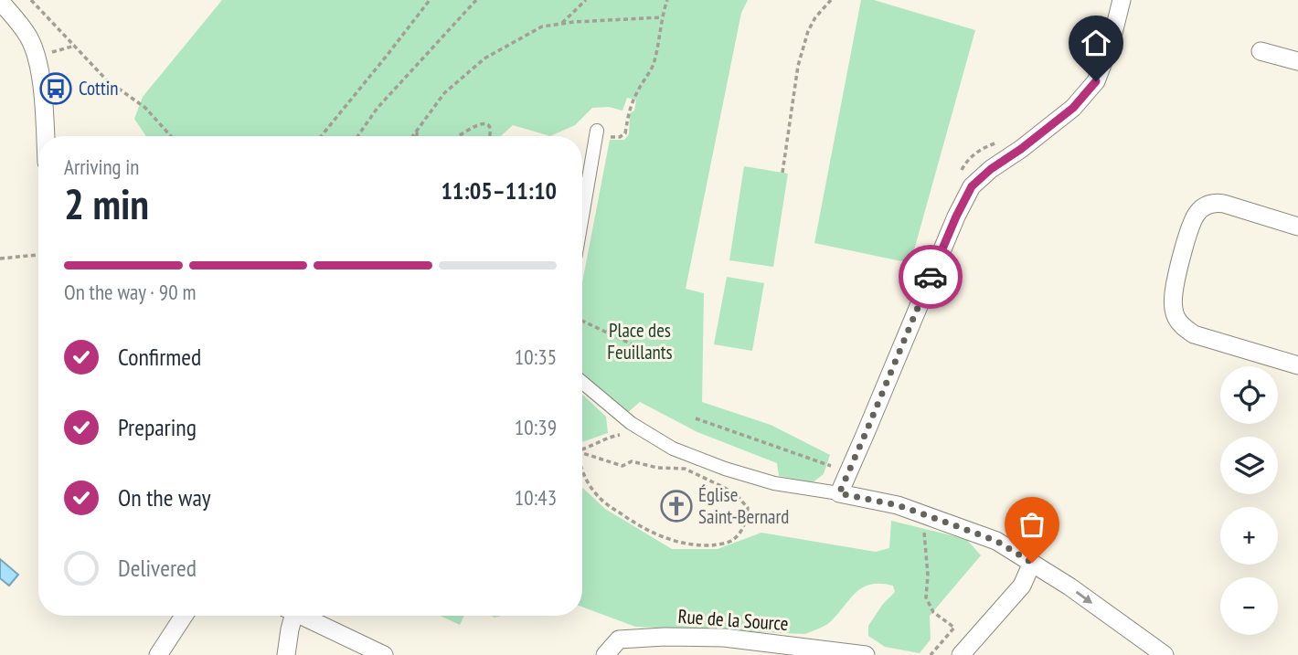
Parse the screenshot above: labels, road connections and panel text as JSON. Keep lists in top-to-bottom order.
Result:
{
  "streets": {
    "street": ["Rue de la Source"]
  },
  "parks": ["Place des Feuillants"],
  "places": {
    "bus stop": ["Cottin"],
    "church": ["Église Saint-Bernard"]
  },
  "page": {
    "heading": ["2 min", "Arriving in", "11:05–11:10"],
    "bar": "On the way · 90 m",
    "list": [
      ["Confirmed", "10:35"],
      ["Preparing", "10:39"],
      ["On the way", "10:43"],
      "Delivered"
    ],
    "map_buttons": ["+", "−"]
  }
}
